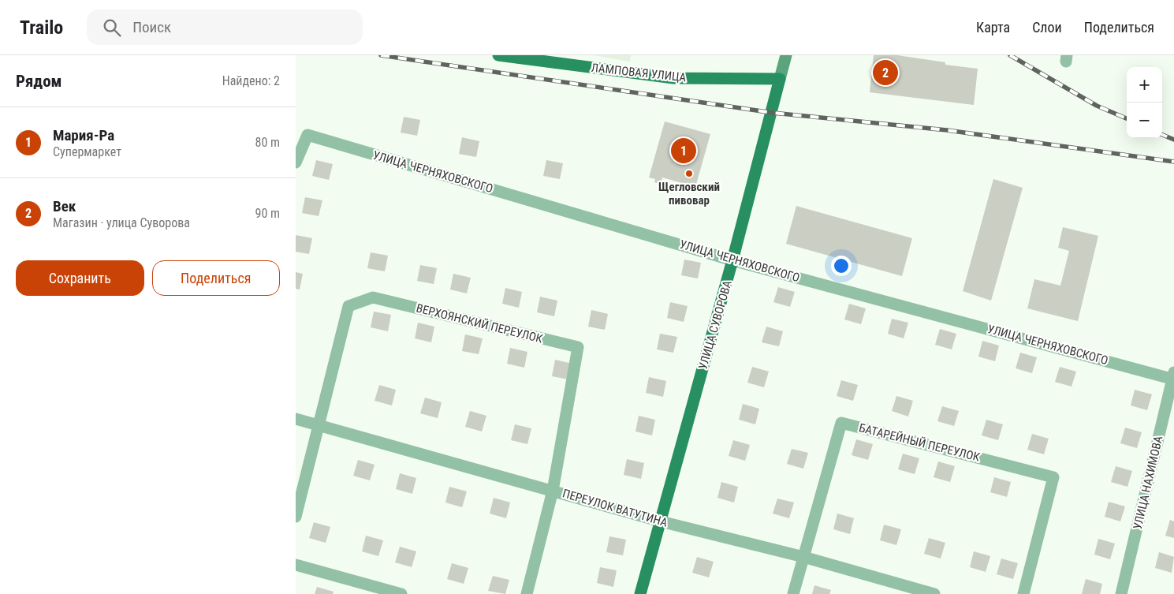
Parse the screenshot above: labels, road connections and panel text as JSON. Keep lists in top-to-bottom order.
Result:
{
  "streets": {
    "main road": ["ЛАМПОВАЯ УЛИЦА", "УЛИЦА СУВОРОВА"],
    "street": [
      "УЛИЦА ЧЕРНЯХОВСКОГО",
      "ВЕРХОЯНСКИЙ ПЕРЕУЛОК",
      "БАТАРЕЙНЫЙ ПЕРЕУЛОК",
      "УЛИЦА НАХИМОВА",
      "ПЕРЕУЛОК ВАТУТИНА"
    ]
  },
  "crossings": [
    ["ЛАМПОВАЯ УЛИЦА", "УЛИЦА СУВОРОВА"],
    ["УЛИЦА ЧЕРНЯХОВСКОГО", "УЛИЦА СУВОРОВА"],
    ["УЛИЦА ЧЕРНЯХОВСКОГО", "УЛИЦА НАХИМОВА"],
    ["ВЕРХОЯНСКИЙ ПЕРЕУЛОК", "ПЕРЕУЛОК ВАТУТИНА"],
    ["УЛИЦА СУВОРОВА", "ПЕРЕУЛОК ВАТУТИНА"],
    ["БАТАРЕЙНЫЙ ПЕРЕУЛОК", "ПЕРЕУЛОК ВАТУТИНА"]
  ],
  "places": ["Щегловский пивовар"],
  "page": {
    "header": "Trailo",
    "search": "Поиск",
    "nav": ["Карта", "Слои", "Поделиться"],
    "heading": ["Рядом", "Найдено: 2"],
    "pins": ["2", "1"],
    "map_buttons": ["+", "−"],
    "list": [
      {
        "mark": "1",
        "name": "Мария-Ра",
        "note": "Супермаркет",
        "value": "80 m"
      },
      {
        "mark": "2",
        "name": "Век",
        "note": "Магазин · улица Суворова",
        "value": "90 m"
      }
    ],
    "buttons": ["Сохранить", "Поделиться"]
  }
}
